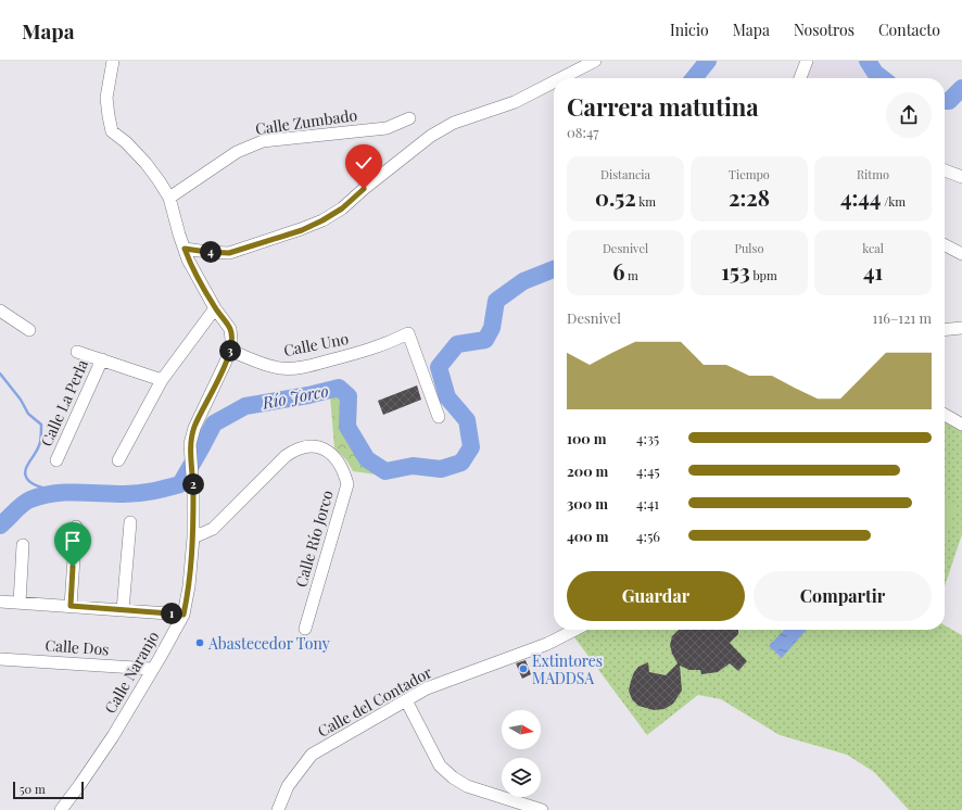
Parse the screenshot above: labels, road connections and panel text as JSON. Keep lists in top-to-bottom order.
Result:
{
  "streets": {
    "street": [
      "Calle Zumbado",
      "Calle Uno",
      "Calle La Perla",
      "Calle Río Jorco",
      "Calle Dos",
      "Calle Naranjo",
      "Calle del Contador"
    ]
  },
  "crossings": [
    ["Calle Zumbado", "Calle Naranjo"],
    ["Calle Uno", "Calle Naranjo"],
    ["Calle Río Jorco", "Calle Naranjo"],
    ["Calle Dos", "Calle Naranjo"]
  ],
  "water": ["Río Jorco"],
  "places": ["Abastecedor Tony", "Extintores MADDSA"],
  "scale_bar": "50 m",
  "north": "right",
  "page": {
    "header": "Mapa",
    "nav": [
      "Inicio",
      "Mapa",
      "Nosotros",
      "Contacto"
    ],
    "heading": ["Carrera matutina", "08:47"],
    "stats": [
      ["Distancia", "0.52 km"],
      ["Tiempo", "2:28"],
      ["Ritmo", "4:44 /km"],
      ["Desnivel", "6 m"],
      ["Pulso", "153 bpm"],
      ["kcal", "41"]
    ],
    "pins": [
      "4",
      "3",
      "2",
      "1"
    ],
    "chart": ["Desnivel", "116–121 m"],
    "list": [
      {
        "name": "100 m",
        "note": "4:35"
      },
      {
        "name": "200 m",
        "note": "4:45"
      },
      {
        "name": "300 m",
        "note": "4:41"
      },
      {
        "name": "400 m",
        "note": "4:56"
      }
    ],
    "buttons": ["Guardar", "Compartir"],
    "scale": "50 m"
  }
}
